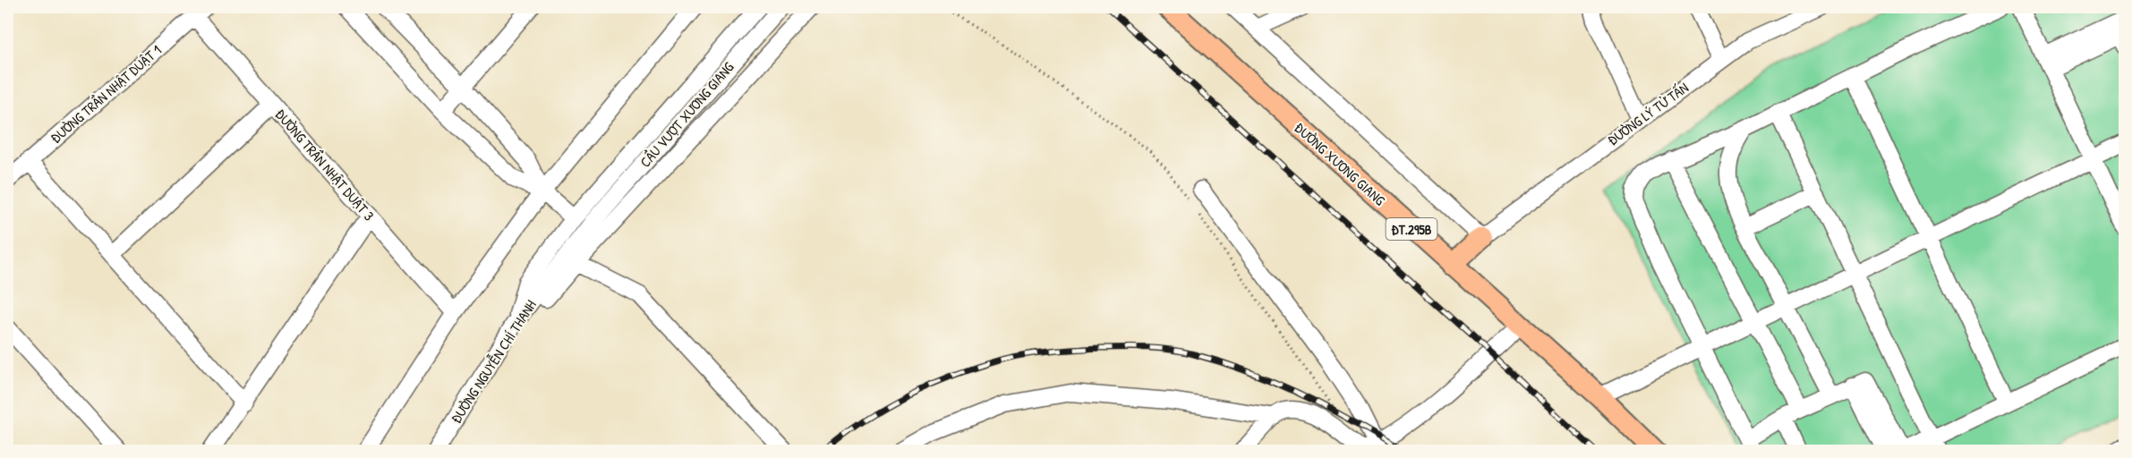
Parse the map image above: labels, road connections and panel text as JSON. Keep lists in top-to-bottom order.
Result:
{
  "streets": {
    "main road": ["ĐƯỜNG XƯƠNG GIANG", "ĐT.295B"],
    "street": [
      "ĐƯỜNG TRẦN NHẬT DUẬT 1",
      "ĐƯỜNG LÝ TỬ TẤN",
      "CẦU VƯỢT XƯƠNG GIANG",
      "ĐƯỜNG TRẦN NHẬT DUẬT 3",
      "ĐƯỜNG NGUYỄN CHÍ THANH"
    ]
  },
  "crossings": [
    ["ĐƯỜNG TRẦN NHẬT DUẬT 1", "ĐƯỜNG TRẦN NHẬT DUẬT 3"],
    ["CẦU VƯỢT XƯƠNG GIANG", "ĐƯỜNG NGUYỄN CHÍ THANH"]
  ]
}
